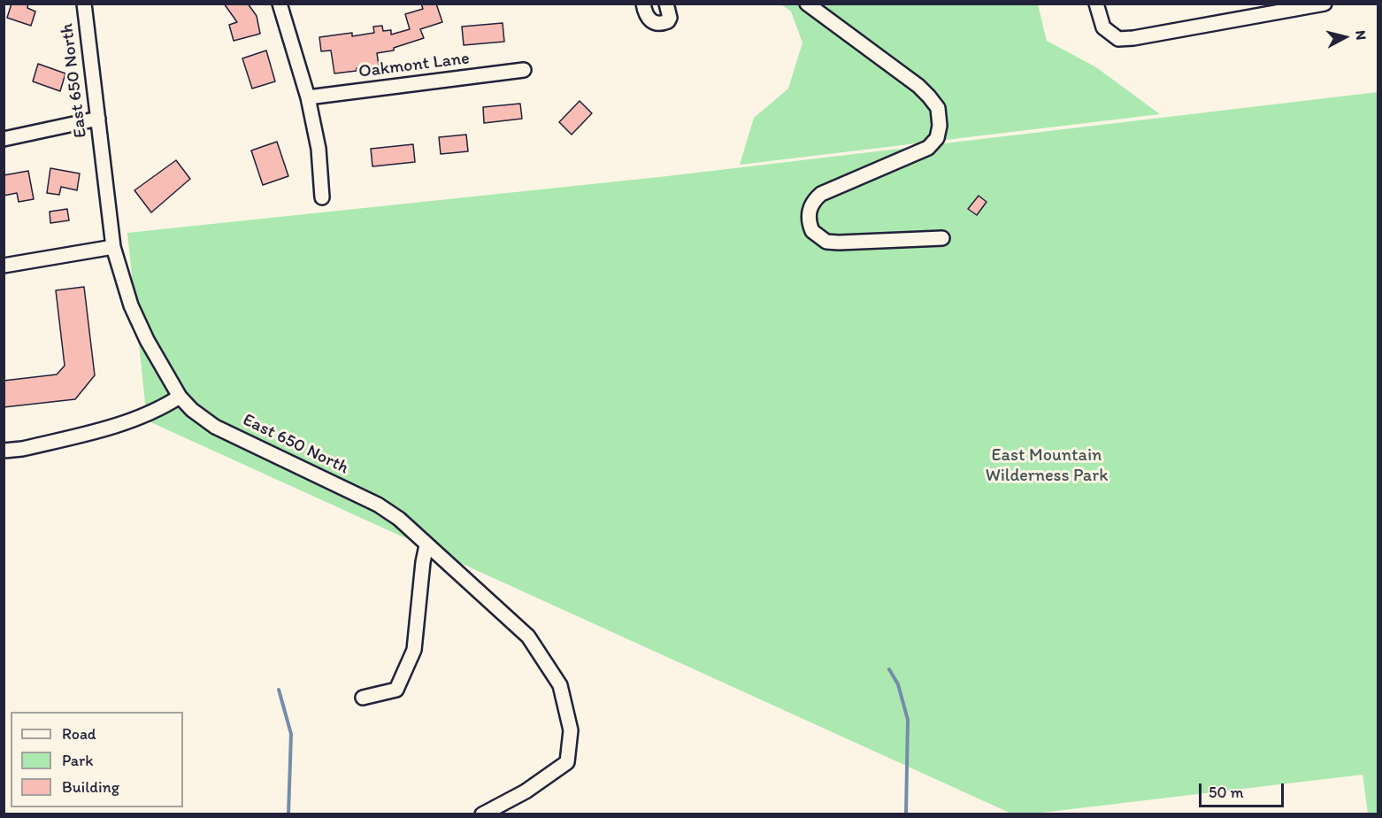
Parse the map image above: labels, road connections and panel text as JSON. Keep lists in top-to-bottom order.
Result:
{
  "streets": {
    "street": ["Oakmont Lane", "East 650 North"]
  },
  "parks": ["East Mountain Wilderness Park"],
  "legend": ["Road", "Park", "Building"],
  "scale_bar": "50 m",
  "north": "right"
}
